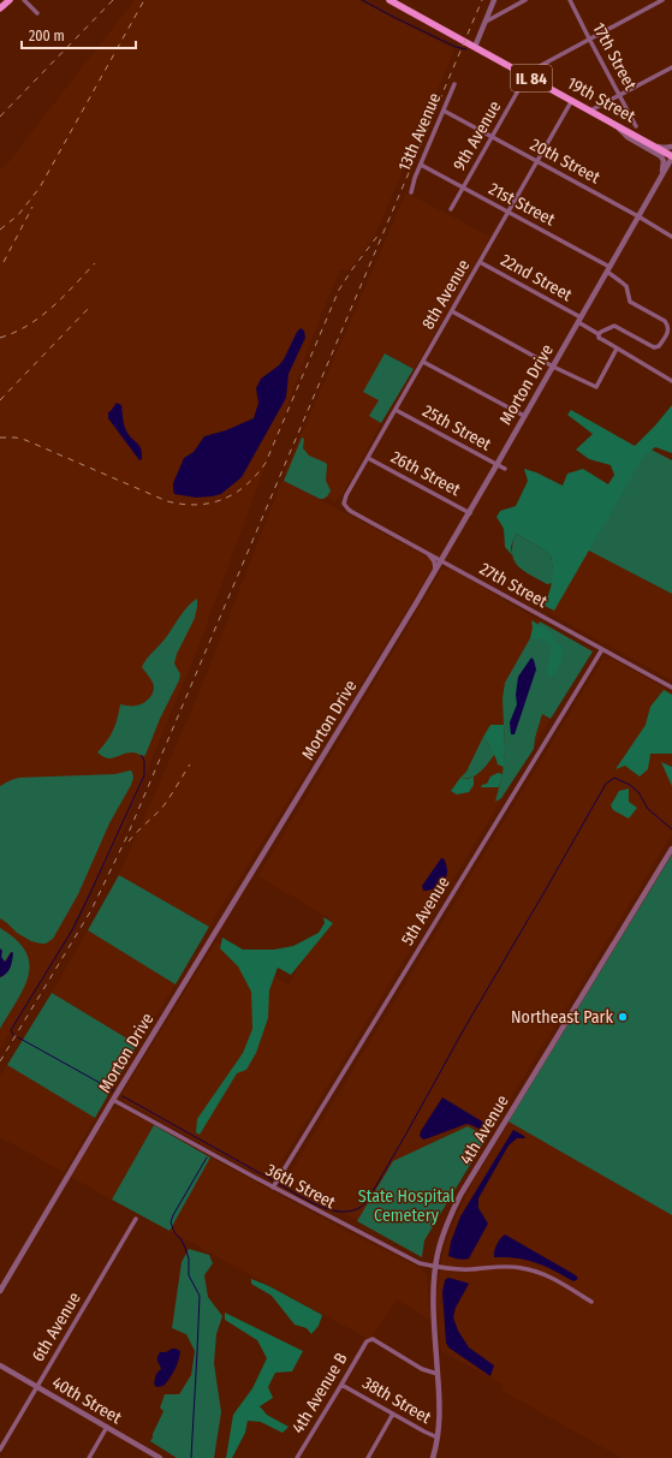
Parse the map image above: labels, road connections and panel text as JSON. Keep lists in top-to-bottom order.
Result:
{
  "streets": {
    "main road": ["IL 84", "19th Street"],
    "street": [
      "17th Street",
      "13th Avenue",
      "9th Avenue",
      "20th Street",
      "21st Street",
      "22nd Street",
      "8th Avenue",
      "Morton Drive",
      "25th Street",
      "26th Street",
      "27th Street",
      "5th Avenue",
      "4th Avenue",
      "36th Street",
      "6th Avenue",
      "4th Avenue B",
      "40th Street",
      "38th Street"
    ]
  },
  "crossings": [
    ["19th Street", "9th Avenue"],
    ["19th Street", "8th Avenue"],
    ["19th Street", "Morton Drive"],
    ["13th Avenue", "20th Street"],
    ["13th Avenue", "21st Street"],
    ["9th Avenue", "20th Street"],
    ["9th Avenue", "21st Street"],
    ["20th Street", "8th Avenue"],
    ["20th Street", "Morton Drive"],
    ["21st Street", "22nd Street"],
    ["21st Street", "8th Avenue"],
    ["21st Street", "Morton Drive"],
    ["22nd Street", "8th Avenue"],
    ["22nd Street", "Morton Drive"],
    ["8th Avenue", "25th Street"],
    ["8th Avenue", "26th Street"],
    ["8th Avenue", "27th Street"],
    ["Morton Drive", "25th Street"],
    ["Morton Drive", "26th Street"],
    ["Morton Drive", "27th Street"],
    ["Morton Drive", "36th Street"],
    ["27th Street", "5th Avenue"],
    ["5th Avenue", "36th Street"],
    ["4th Avenue", "36th Street"],
    ["4th Avenue", "4th Avenue B"],
    ["4th Avenue", "38th Street"],
    ["6th Avenue", "40th Street"],
    ["4th Avenue B", "38th Street"]
  ],
  "parks": ["State Hospital Cemetery"],
  "places": ["Northeast Park"],
  "scale_bar": "200 m"
}
